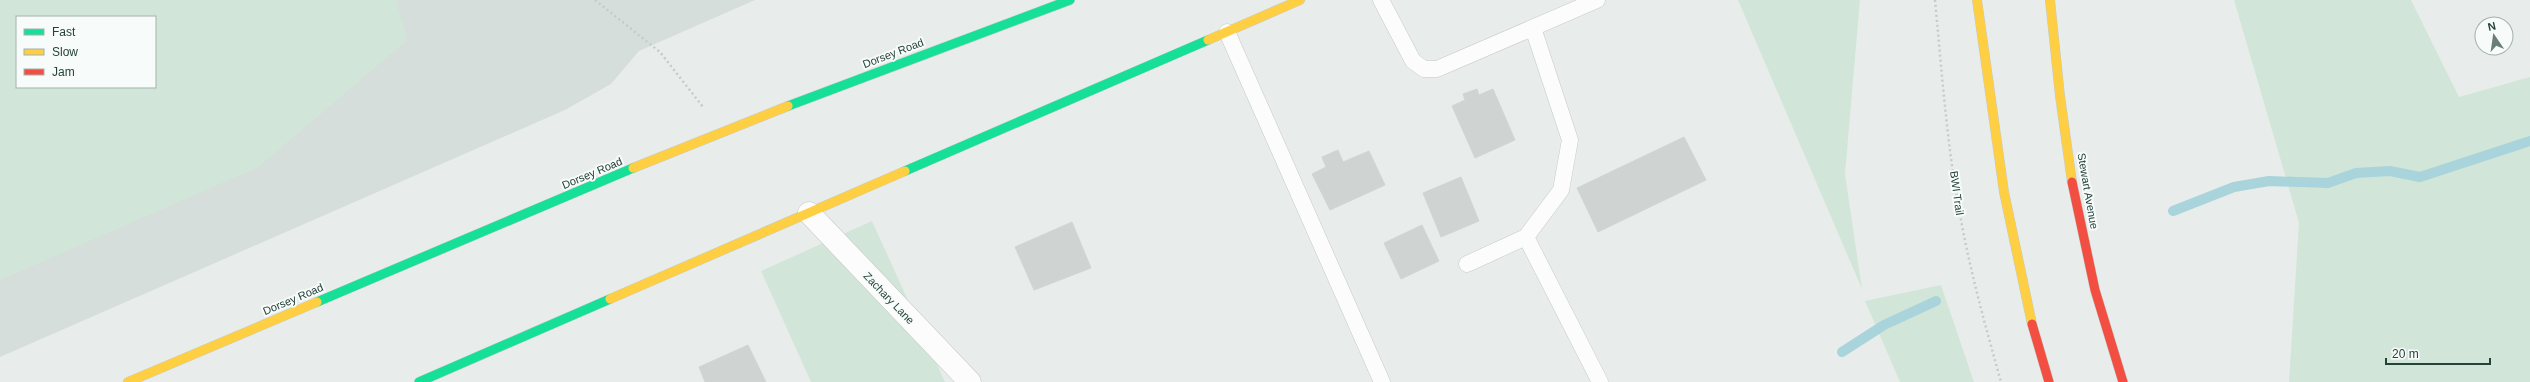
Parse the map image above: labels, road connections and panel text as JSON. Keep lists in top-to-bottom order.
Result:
{
  "streets": {
    "main road": ["Dorsey Road", "Stewart Avenue"],
    "street": ["Zachary Lane"],
    "path": ["BWI Trail"]
  },
  "legend": ["Fast", "Slow", "Jam"],
  "scale_bar": "20 m",
  "north": "top"
}
